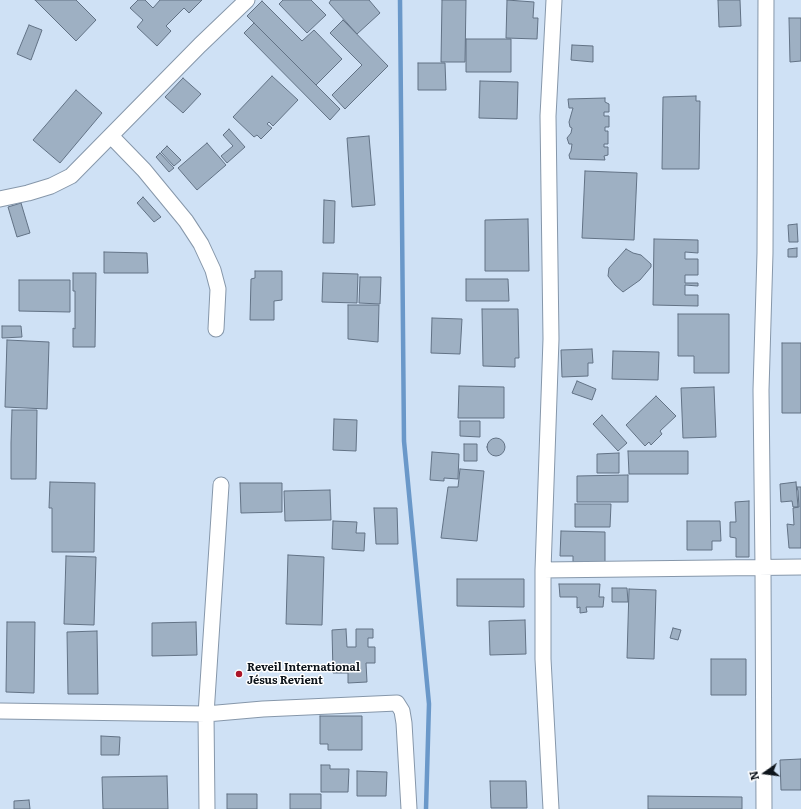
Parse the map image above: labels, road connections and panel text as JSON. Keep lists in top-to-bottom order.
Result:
{
  "places": ["Reveil International Jésus Revient"],
  "north": "left"
}
